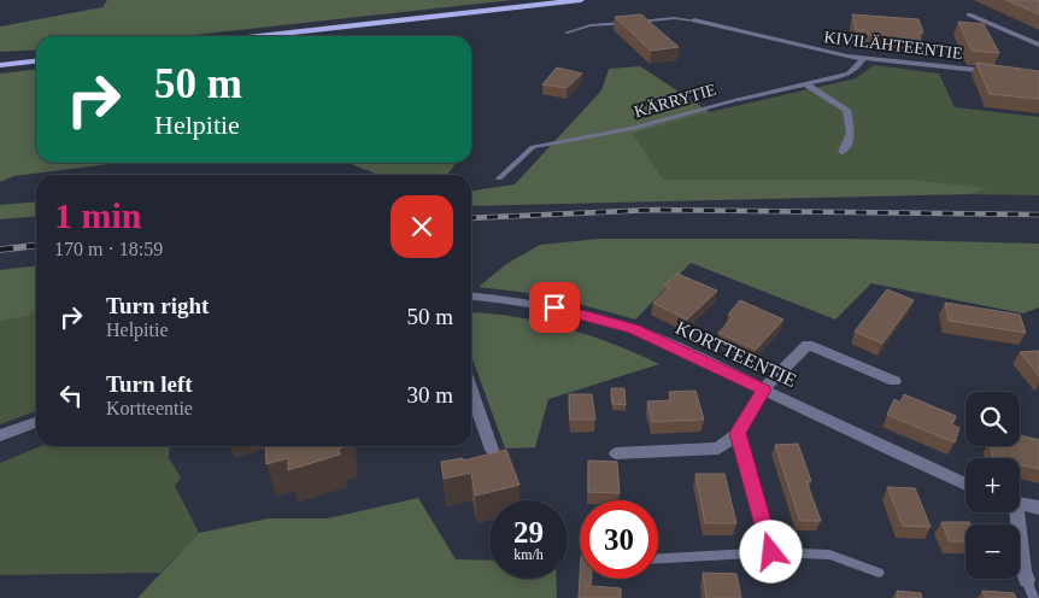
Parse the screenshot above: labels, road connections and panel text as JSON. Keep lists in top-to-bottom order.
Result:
{
  "streets": {
    "street": ["KIVILÄHTEENTIE", "KÄRRYTIE", "KORTTEENTIE"]
  },
  "crossings": [
    ["KIVILÄHTEENTIE", "KÄRRYTIE"]
  ],
  "page": {
    "turn": ["50 m", "Helpitie"],
    "heading": ["1 min", "170 m · 18:59"],
    "list": [
      {
        "name": "Turn right",
        "note": "Helpitie",
        "value": "50 m"
      },
      {
        "name": "Turn left",
        "note": "Kortteentie",
        "value": "30 m"
      }
    ],
    "map_buttons": ["+", "−"],
    "speed": "29 km/h",
    "limit": "30"
  }
}
